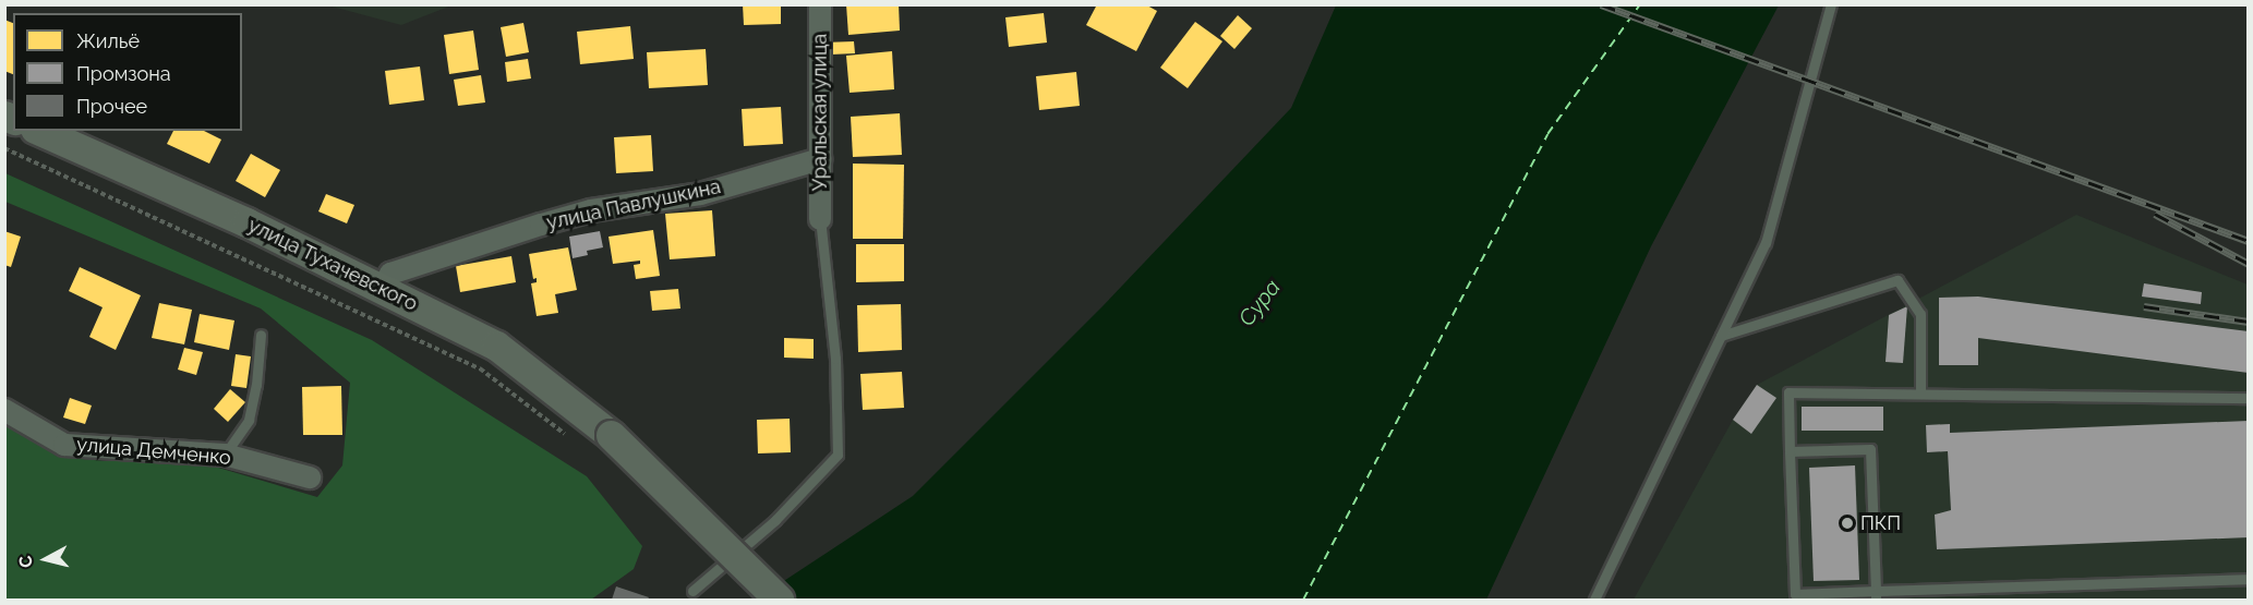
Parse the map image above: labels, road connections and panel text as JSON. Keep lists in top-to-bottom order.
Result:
{
  "streets": {
    "main road": ["улица Тухачевского"],
    "street": ["Уральская улица", "улица Павлушкина", "улица Демченко"]
  },
  "crossings": [
    ["Уральская улица", "улица Павлушкина"],
    ["улица Павлушкина", "улица Тухачевского"]
  ],
  "water": ["Сура"],
  "places": ["ПКП"],
  "legend": ["Жильё", "Промзона", "Прочее"],
  "north": "left"
}
